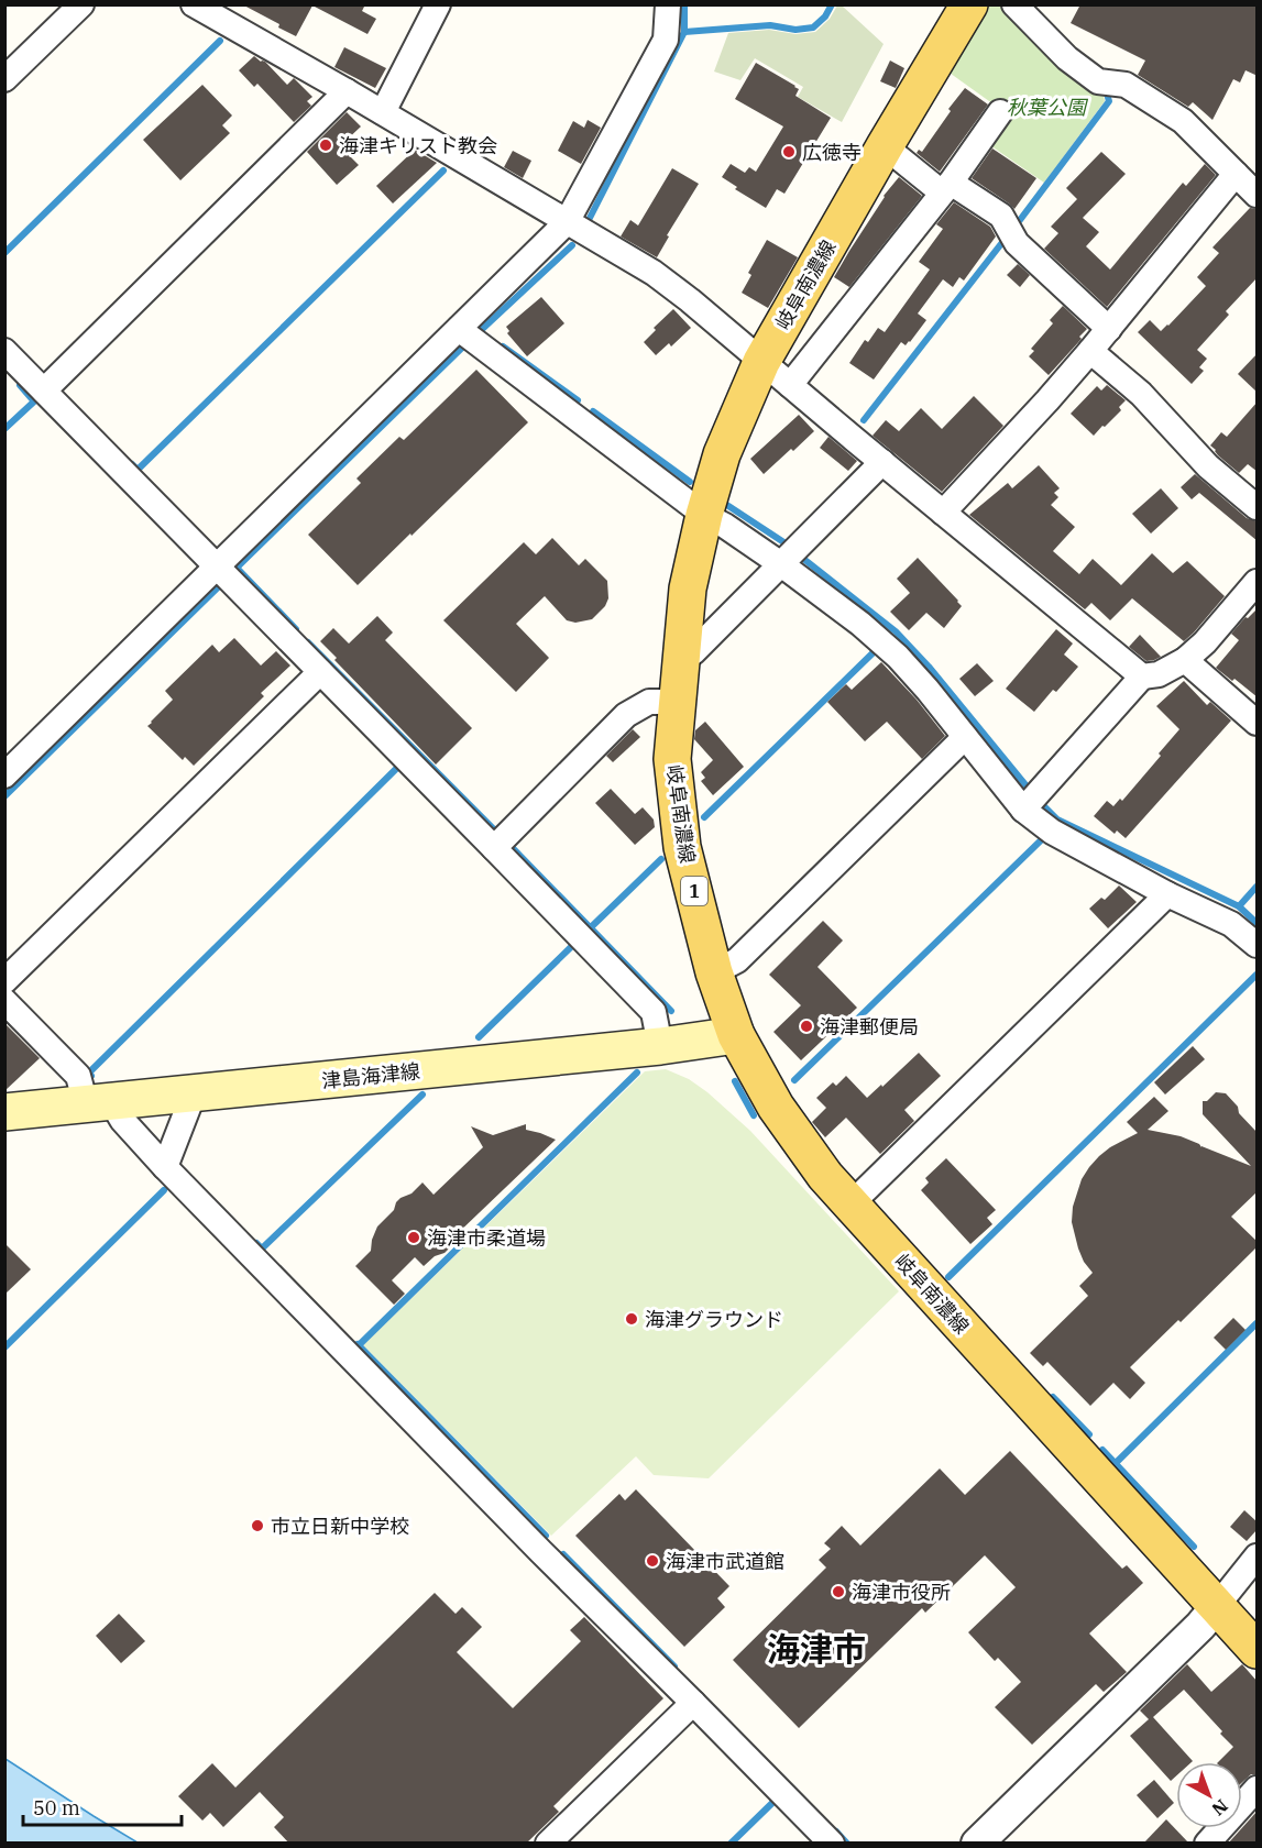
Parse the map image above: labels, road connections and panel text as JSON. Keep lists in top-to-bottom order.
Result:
{
  "streets": {
    "main road": ["岐阜南濃線", "1", "津島海津線"]
  },
  "crossings": [
    ["岐阜南濃線", "津島海津線"]
  ],
  "districts": ["海津市"],
  "parks": ["秋葉公園"],
  "places": [
    "海津キリスト教会",
    "広徳寺",
    "海津郵便局",
    "海津市柔道場",
    "海津グラウンド",
    "市立日新中学校",
    "海津市武道館",
    "海津市役所"
  ],
  "scale_bar": "50 m",
  "north": "bottom right"
}
